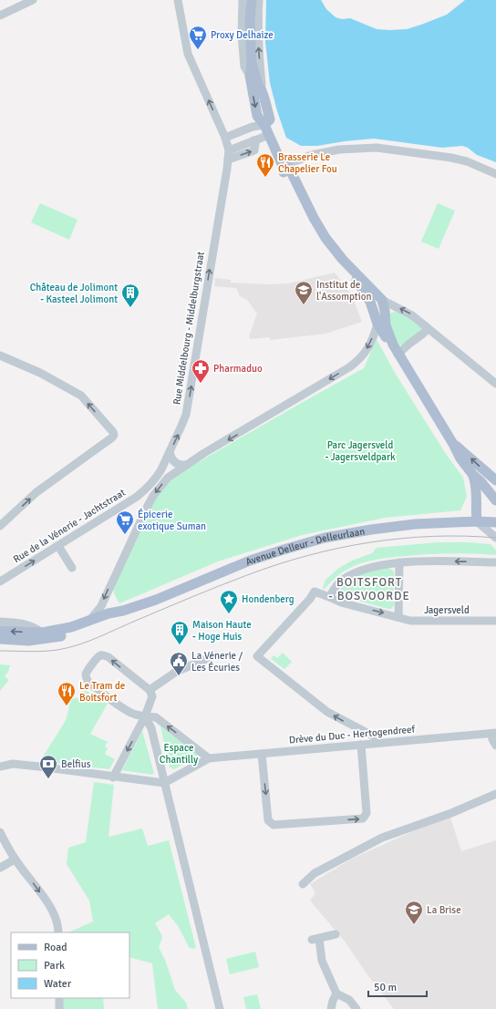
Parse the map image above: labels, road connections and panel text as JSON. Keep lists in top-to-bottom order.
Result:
{
  "streets": {
    "main road": ["Avenue Delleur - Delleurlaan"],
    "street": [
      "Rue Middelbourg - Middelburgstraat",
      "Rue de la Vénerie - Jachtstraat",
      "Jagersveld",
      "Drève du Duc - Hertogendreef"
    ]
  },
  "crossings": [
    ["Rue Middelbourg - Middelburgstraat", "Rue de la Vénerie - Jachtstraat"],
    ["Jagersveld", "Drève du Duc - Hertogendreef"]
  ],
  "one_way": ["Rue Middelbourg - Middelburgstraat", "Rue de la Vénerie - Jachtstraat"],
  "districts": ["BOITSFORT - BOSVOORDE"],
  "parks": ["Parc Jagersveld - Jagersveldpark", "Espace Chantilly"],
  "places": {
    "supermarket": ["Proxy Delhaize", "Épicerie exotique Suman"],
    "restaurant": ["Brasserie Le Chapelier Fou", "Le Tram de Boitsfort"],
    "school or university": ["Institut de l'Assomption", "La Brise"],
    "building": ["Château de Jolimont - Kasteel Jolimont", "Maison Haute - Hoge Huis"],
    "pharmacy": ["Pharmaduo"],
    "place": ["Hondenberg"],
    "public building": ["La Vénerie / Les Écuries"],
    "bank": ["Belfius"]
  },
  "legend": ["Road", "Park", "Water"],
  "scale_bar": "50 m"
}
